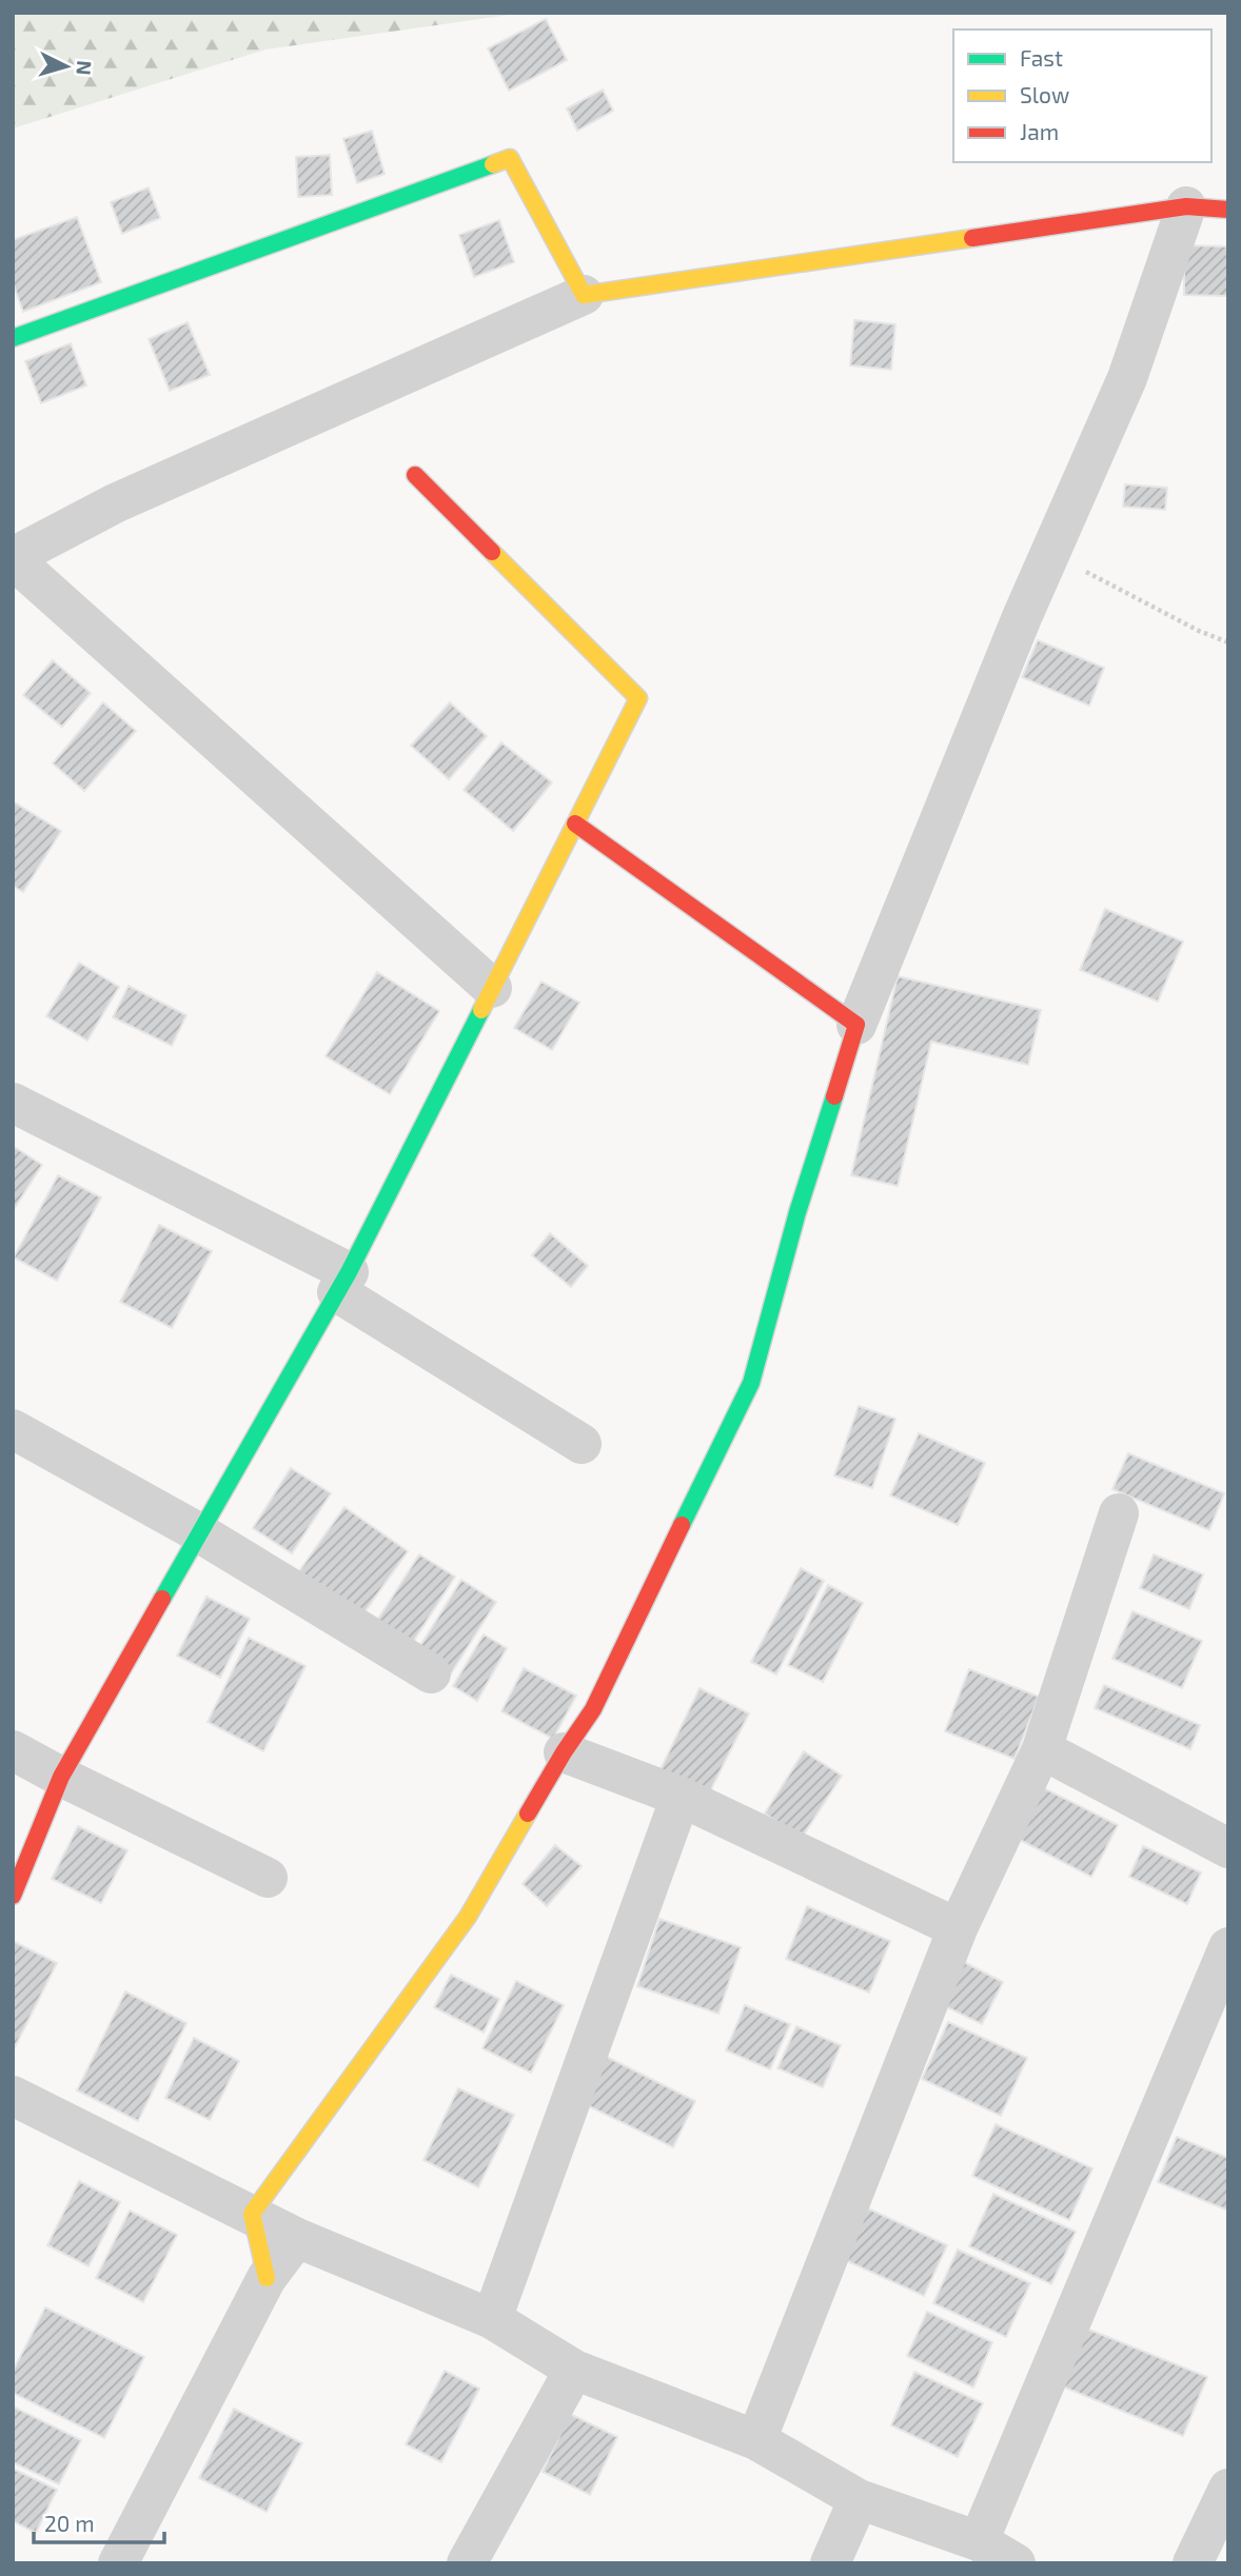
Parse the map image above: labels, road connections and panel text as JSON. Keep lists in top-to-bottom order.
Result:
{
  "legend": ["Fast", "Slow", "Jam"],
  "scale_bar": "20 m",
  "north": "right"
}
